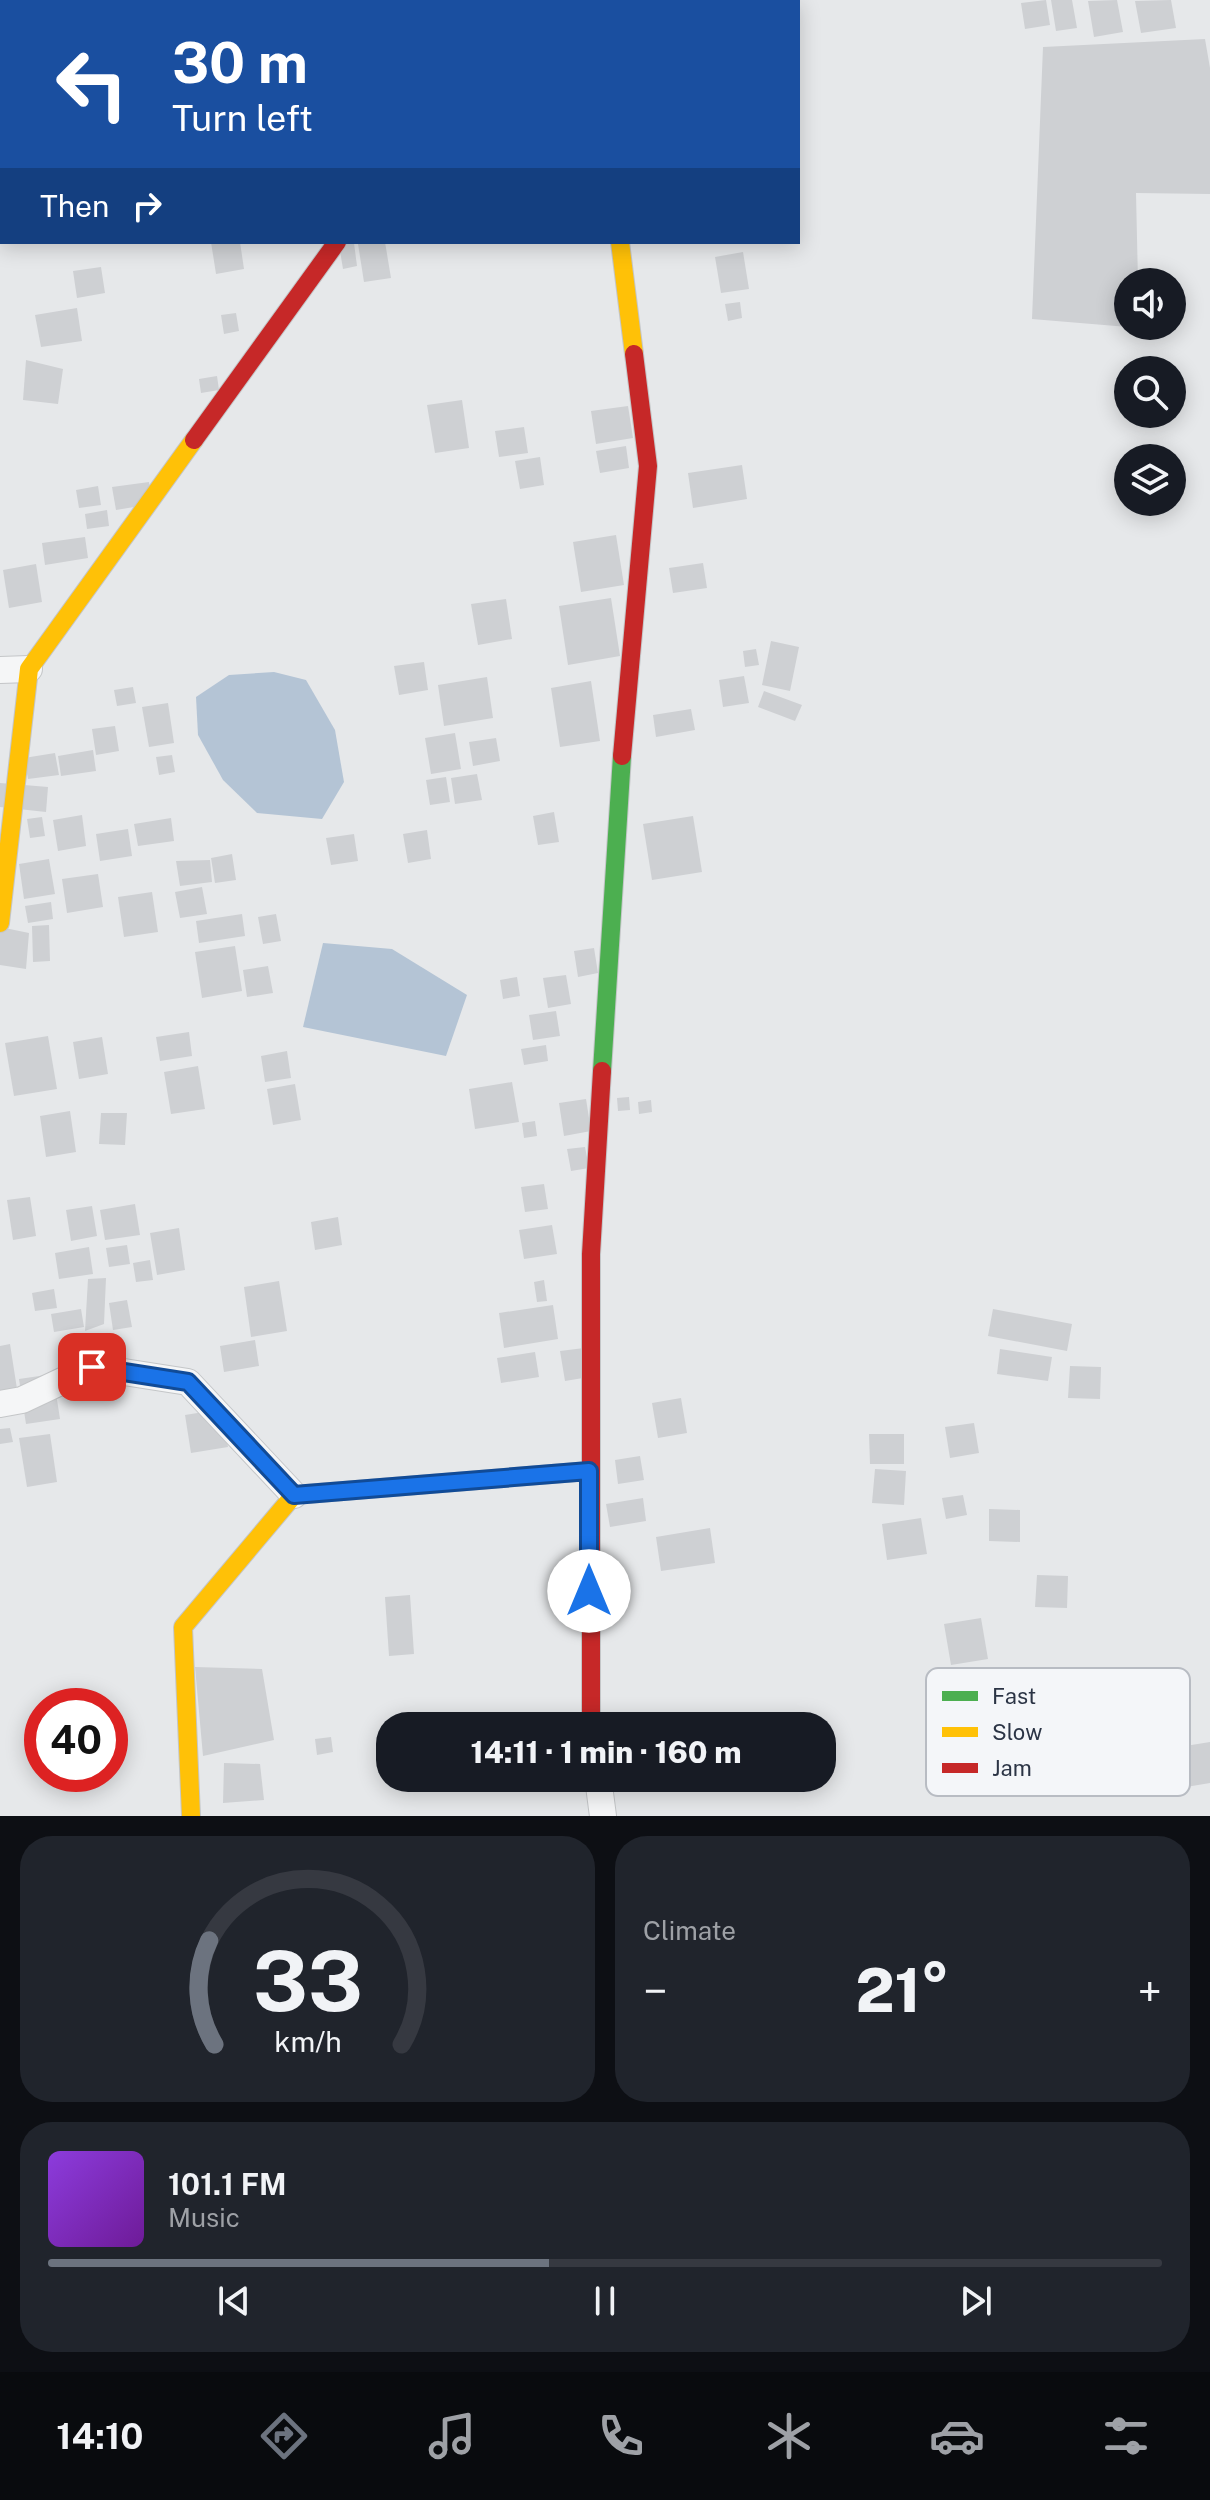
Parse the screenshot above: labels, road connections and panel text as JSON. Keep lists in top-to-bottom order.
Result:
{
  "legend": ["Fast", "Slow", "Jam"],
  "page": {
    "turn": ["30 m", "Turn left"],
    "then": "Then",
    "limit": "40",
    "trip": "14:11 · 1 min · 160 m",
    "tile": "Climate",
    "heat": ["−", "21°", "+"],
    "song": ["101.1 FM", "Music"],
    "tabs": "14:10",
    "gauge": ["33", "km/h"]
  }
}
